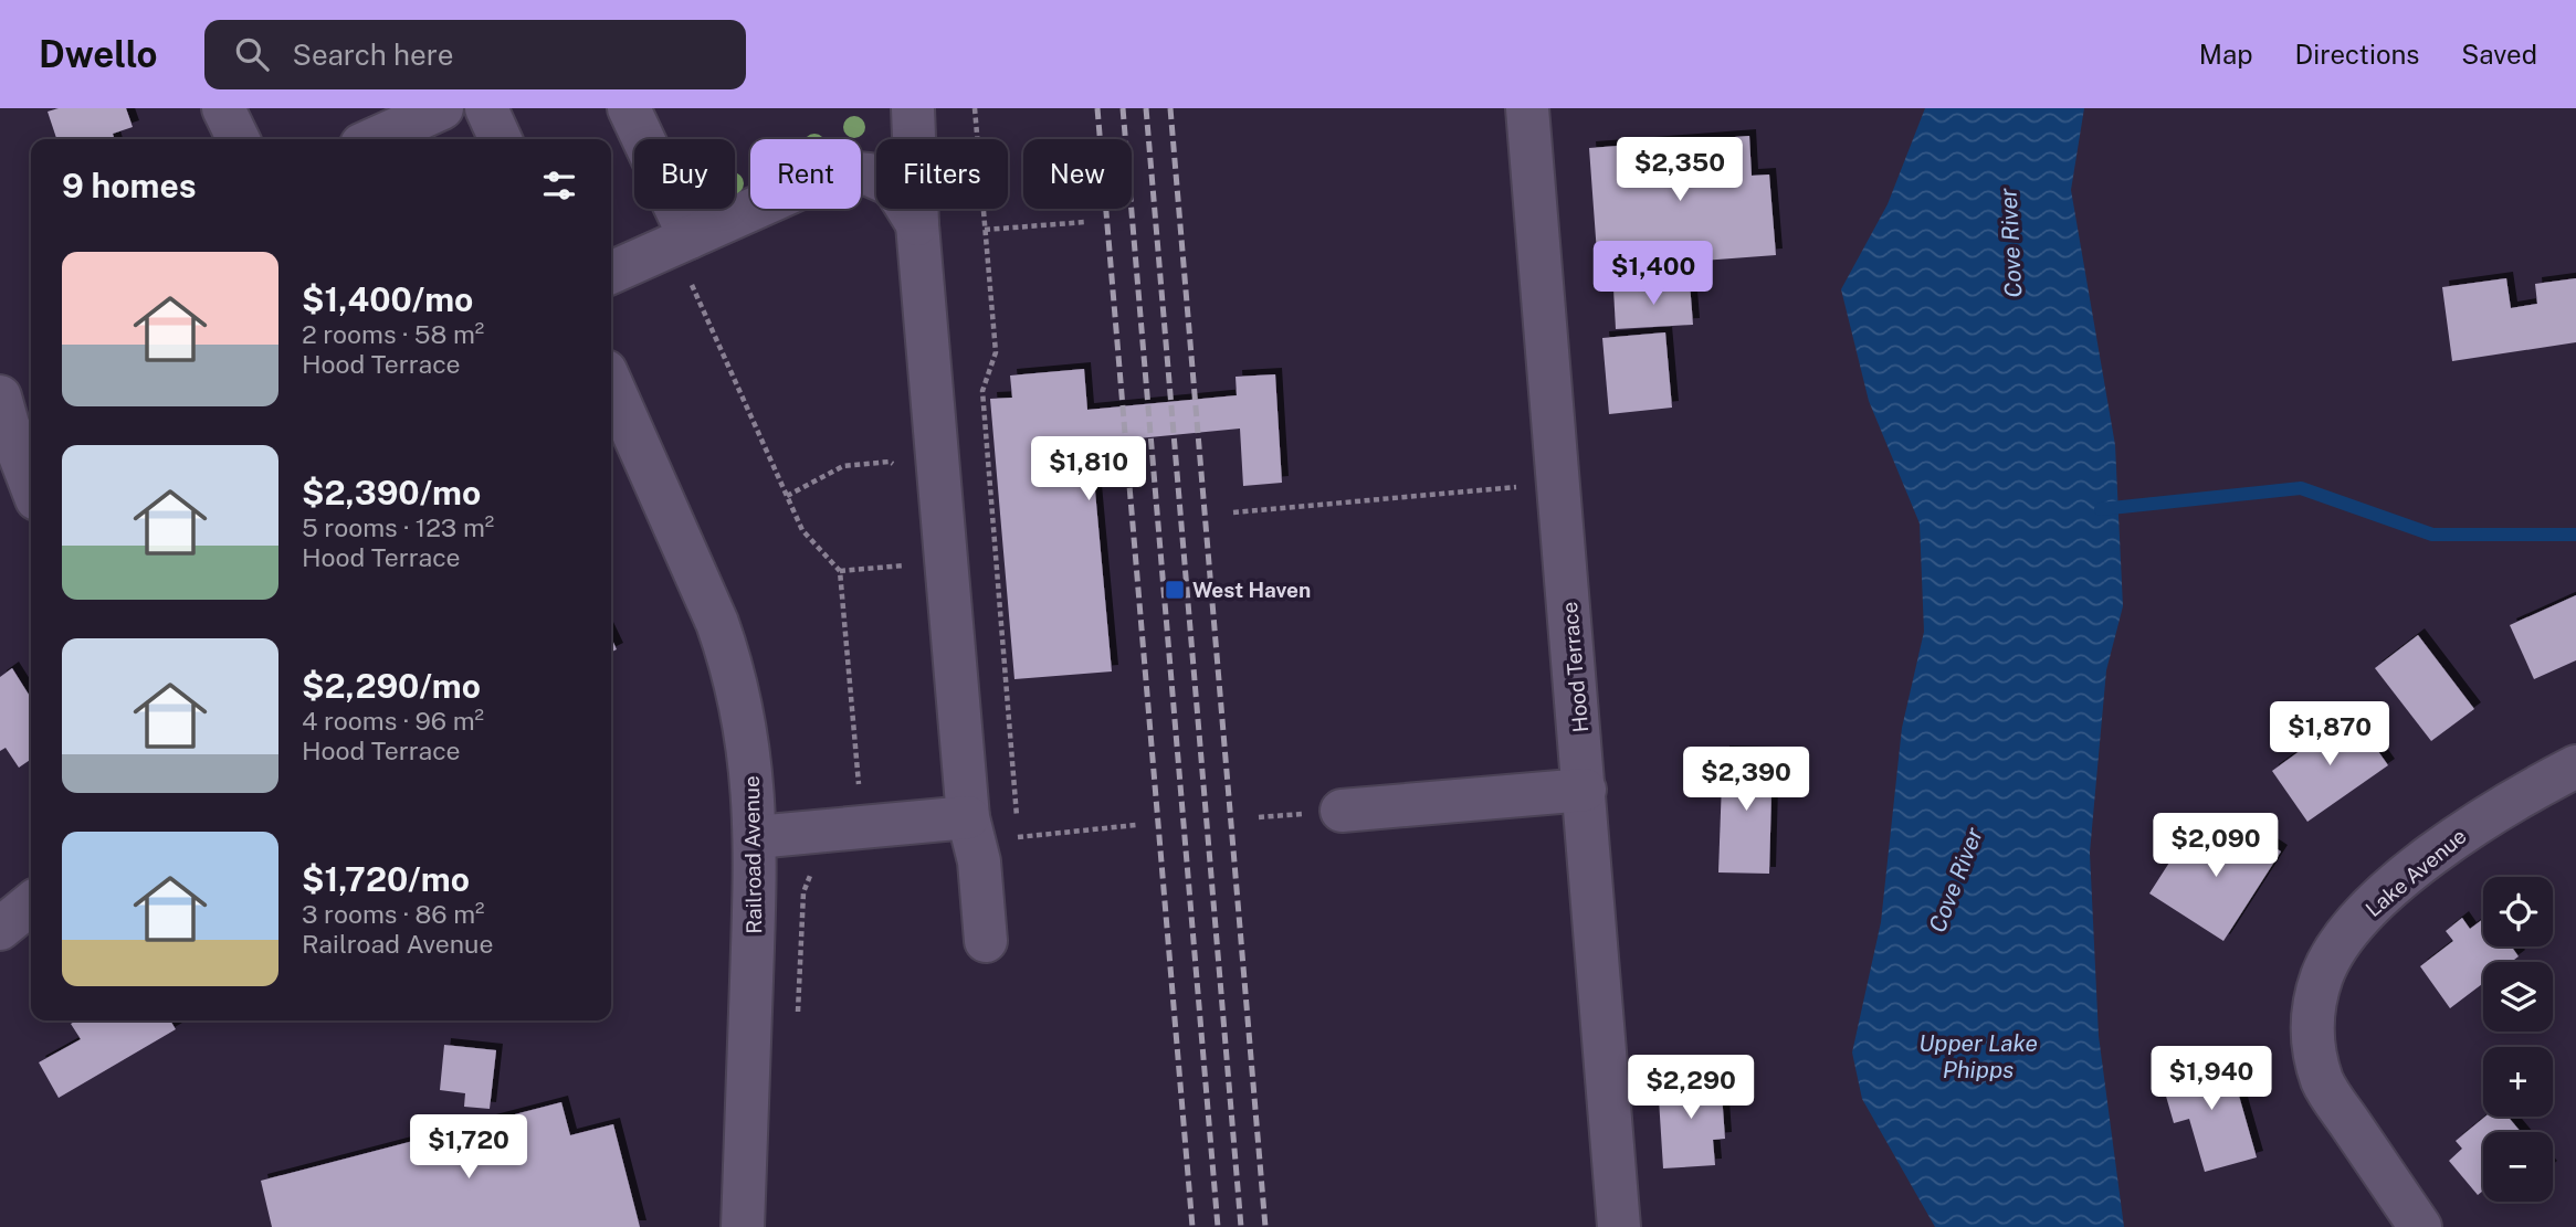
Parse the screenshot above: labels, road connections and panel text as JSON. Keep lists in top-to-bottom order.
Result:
{
  "streets": {
    "street": ["Hood Terrace", "Railroad Avenue", "Lake Avenue"]
  },
  "water": ["Cove River", "Upper Lake Phipps"],
  "places": {
    "transit": ["West Haven"]
  },
  "page": {
    "header": "Dwello",
    "search": "Search here",
    "nav": ["Map", "Directions", "Saved"],
    "price": [
      "$2,350",
      "$1,400",
      "$1,810",
      "$1,870",
      "$2,390",
      "$2,090",
      "$1,940",
      "$2,290",
      "$1,720"
    ],
    "chip": [
      "Buy",
      "Rent",
      "Filters",
      "New"
    ],
    "heading": "9 homes",
    "list": [
      {
        "name": "$1,400/mo",
        "note": "2 rooms · 58 m² · Hood Terrace"
      },
      {
        "name": "$2,390/mo",
        "note": "5 rooms · 123 m² · Hood Terrace"
      },
      {
        "name": "$2,290/mo",
        "note": "4 rooms · 96 m² · Hood Terrace"
      },
      {
        "name": "$1,720/mo",
        "note": "3 rooms · 86 m² · Railroad Avenue"
      }
    ],
    "map_buttons": ["+", "−"]
  }
}
